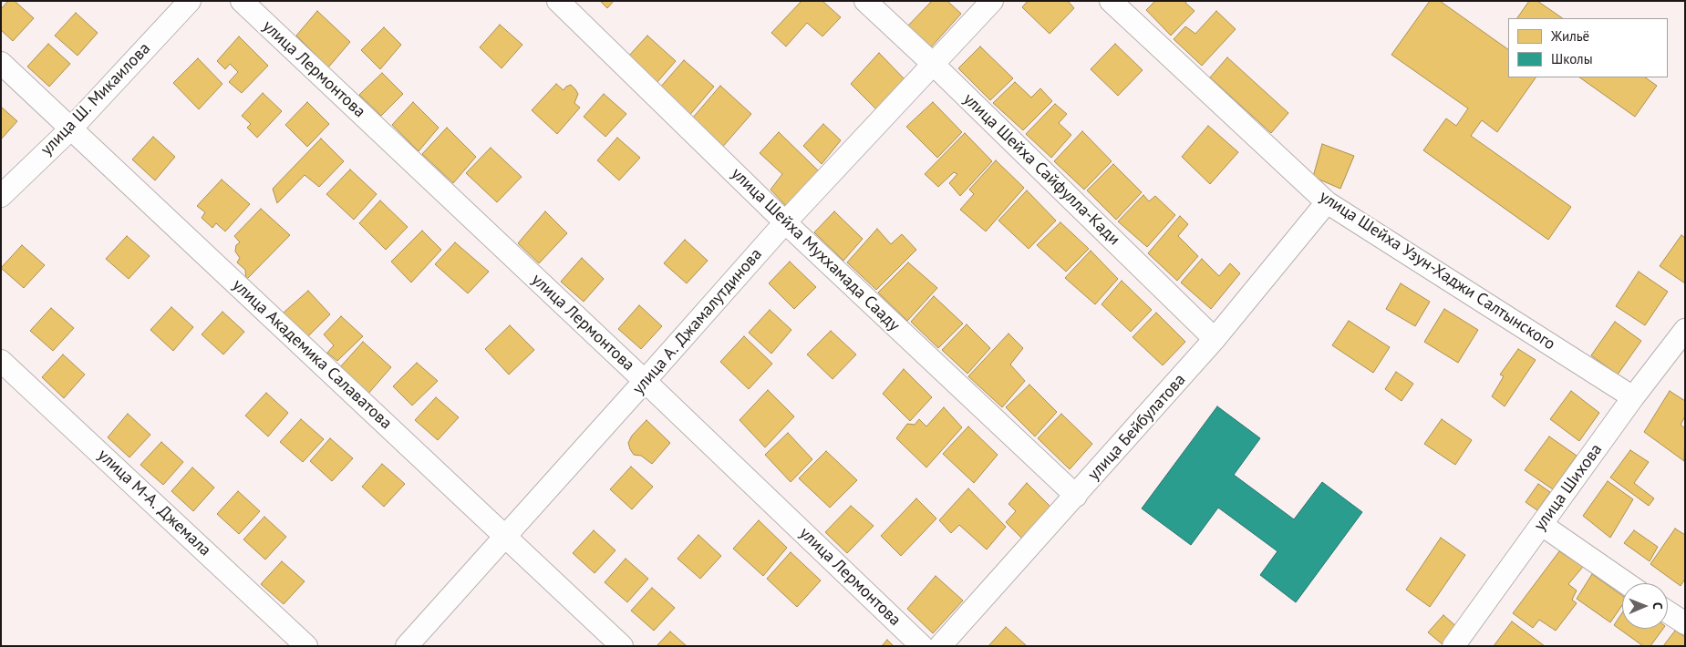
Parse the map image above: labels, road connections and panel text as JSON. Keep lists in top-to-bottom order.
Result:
{
  "streets": {
    "street": [
      "улица Лермонтова",
      "улица Ш. Микаилова",
      "улица Шейха Сайфулла-Кади",
      "улица Шейха Муххамада Сааду",
      "улица Шейха Узун-Хаджи Салтынского",
      "улица А. Джамалутдинова",
      "улица Академика Салаватова",
      "улица Бейбулатова",
      "улица Шихова",
      "улица М-А. Джемала"
    ]
  },
  "crossings": [
    ["улица Лермонтова", "улица А. Джамалутдинова"],
    ["улица Ш. Микаилова", "улица Академика Салаватова"],
    ["улица Шейха Сайфулла-Кади", "улица А. Джамалутдинова"],
    ["улица Шейха Сайфулла-Кади", "улица Бейбулатова"],
    ["улица Шейха Муххамада Сааду", "улица А. Джамалутдинова"],
    ["улица Шейха Муххамада Сааду", "улица Бейбулатова"],
    ["улица Шейха Узун-Хаджи Салтынского", "улица Бейбулатова"],
    ["улица Шейха Узун-Хаджи Салтынского", "улица Шихова"],
    ["улица А. Джамалутдинова", "улица Академика Салаватова"]
  ],
  "legend": ["Жильё", "Школы"],
  "north": "right"
}
